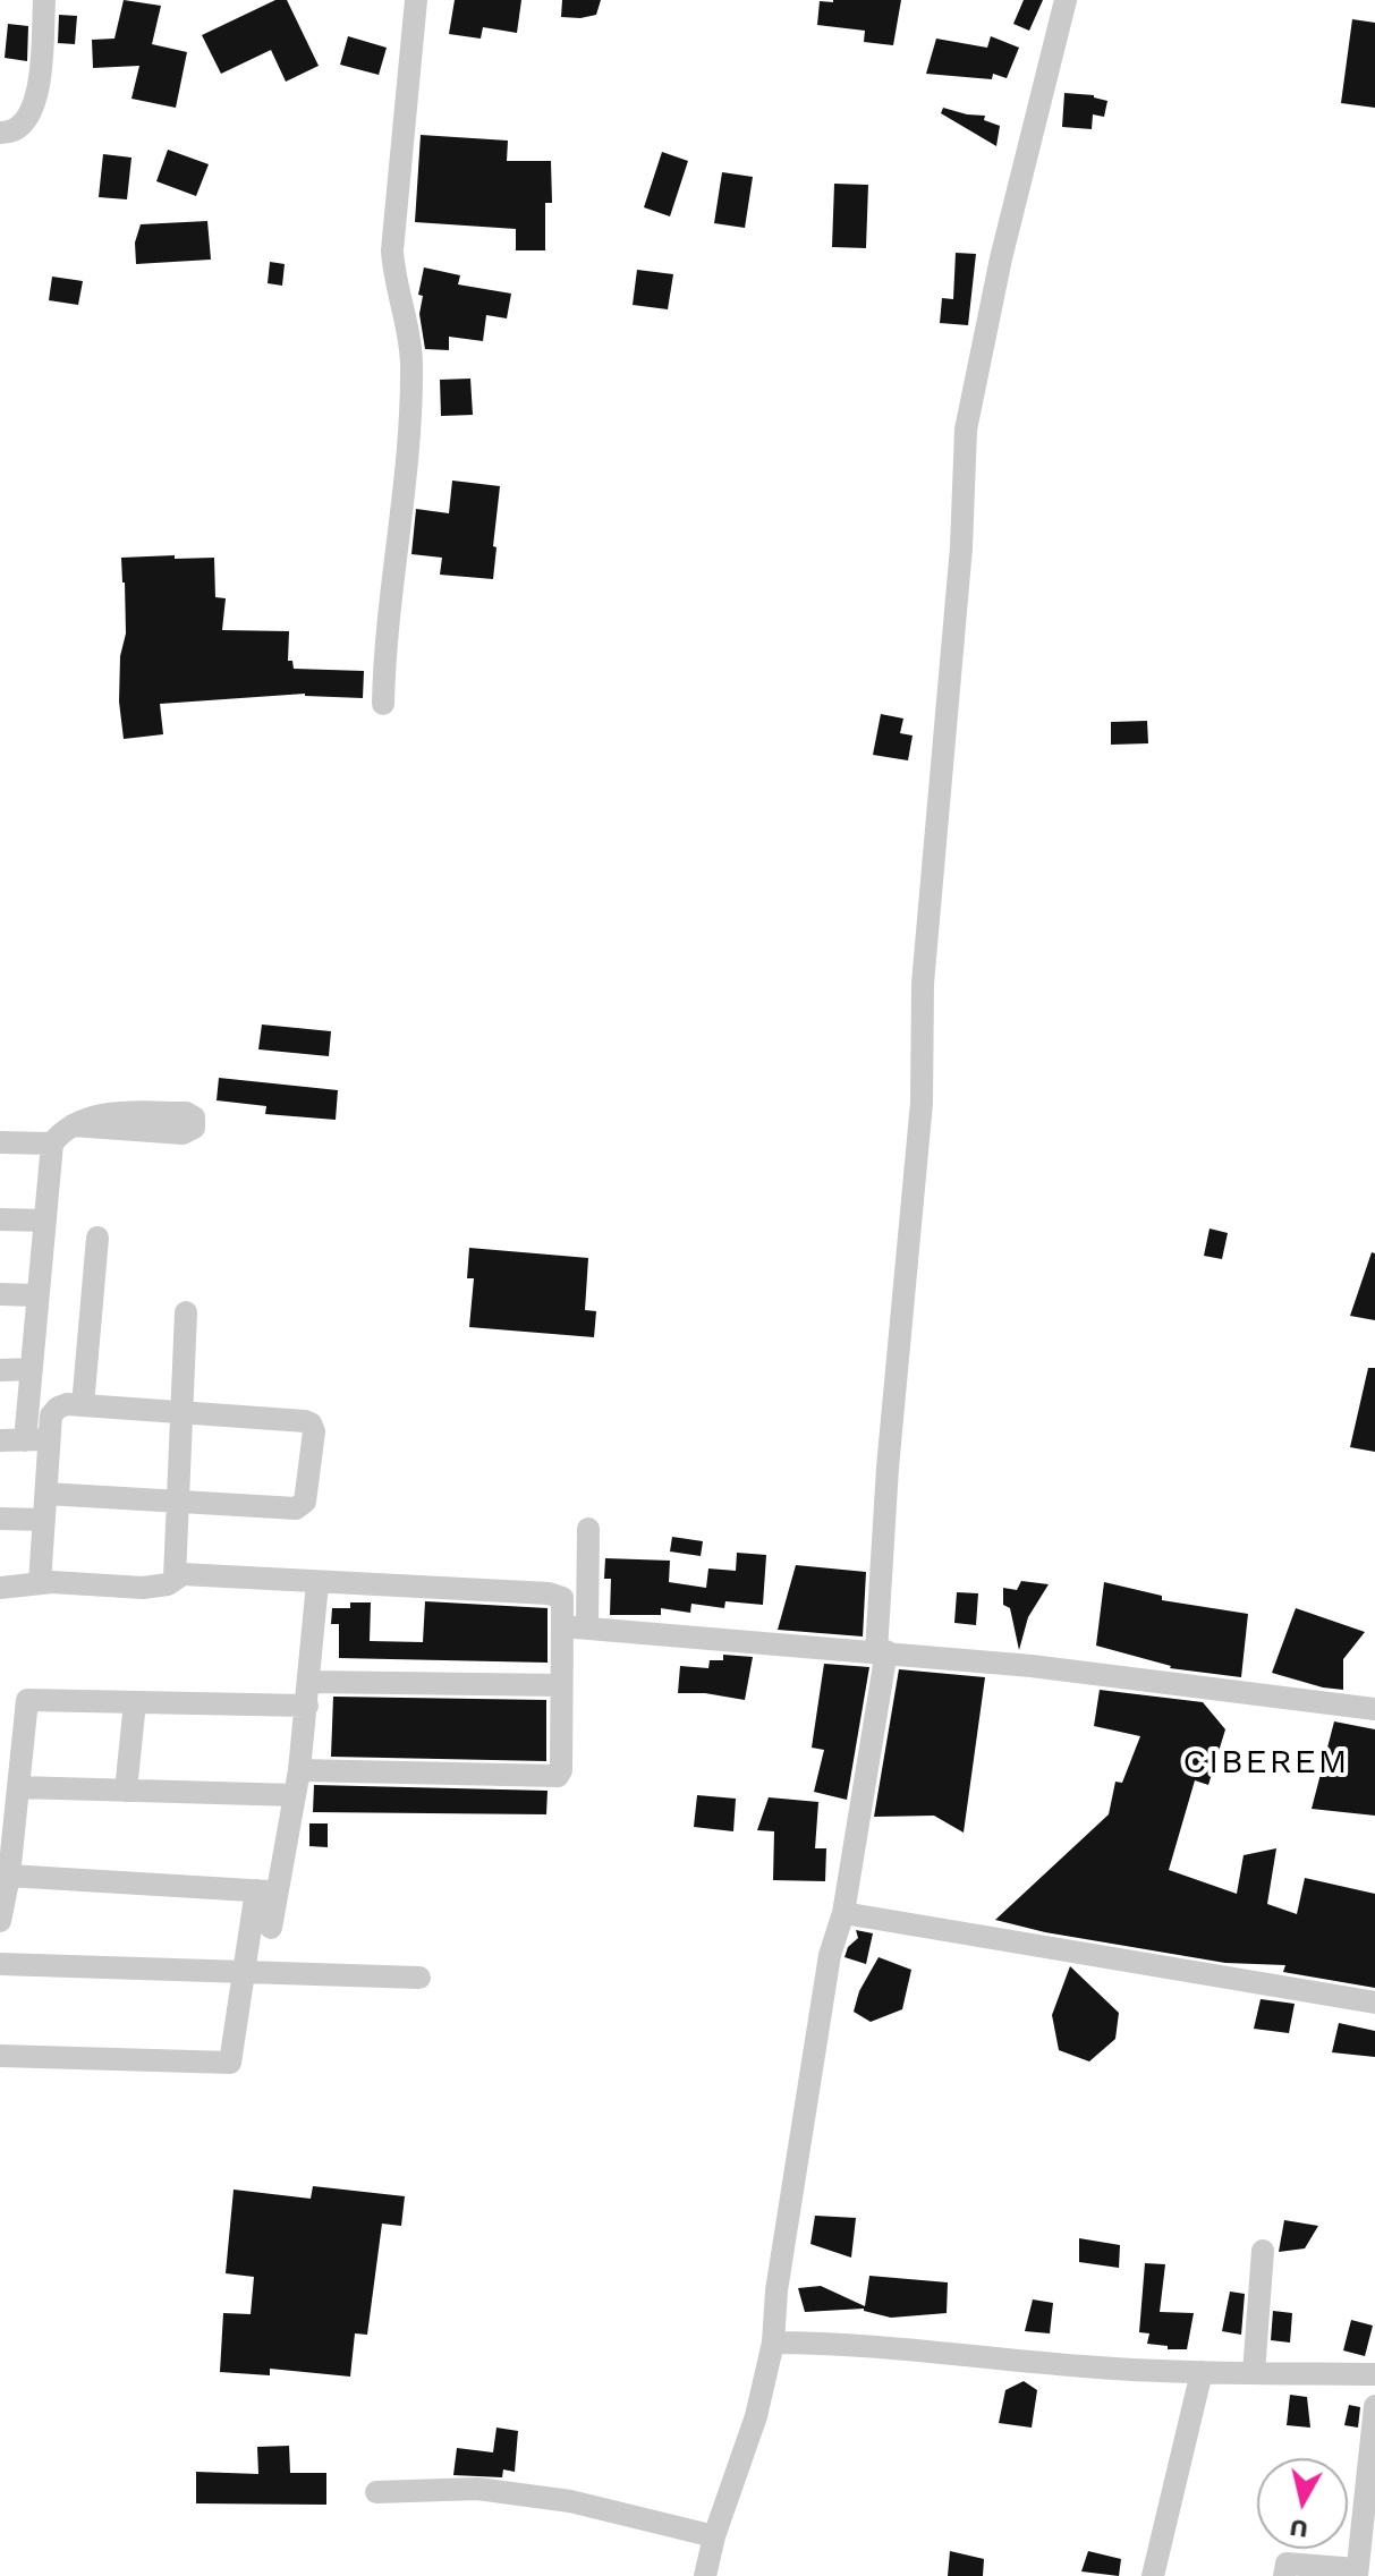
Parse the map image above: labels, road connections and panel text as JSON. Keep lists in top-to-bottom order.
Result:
{
  "districts": ["CIBEREM"],
  "north": "bottom"
}
